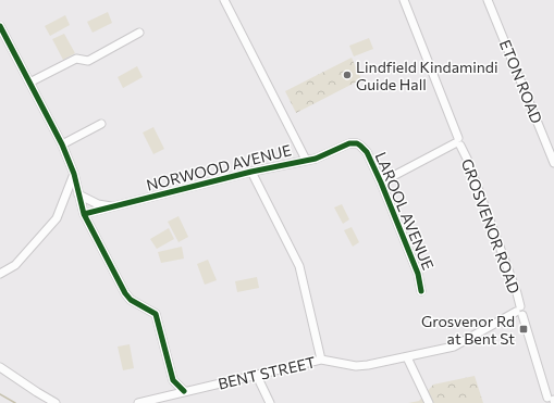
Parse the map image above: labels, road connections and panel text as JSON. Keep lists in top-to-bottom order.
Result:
{
  "streets": {
    "street": [
      "ETON ROAD",
      "NORWOOD AVENUE",
      "LAROOL AVENUE",
      "GROSVENOR ROAD",
      "BENT STREET"
    ]
  },
  "crossings": [
    ["NORWOOD AVENUE", "LAROOL AVENUE"],
    ["GROSVENOR ROAD", "BENT STREET"]
  ],
  "places": {
    "other": ["Lindfield Kindamindi Guide Hall"],
    "transit": ["Grosvenor Rd at Bent St"]
  }
}
